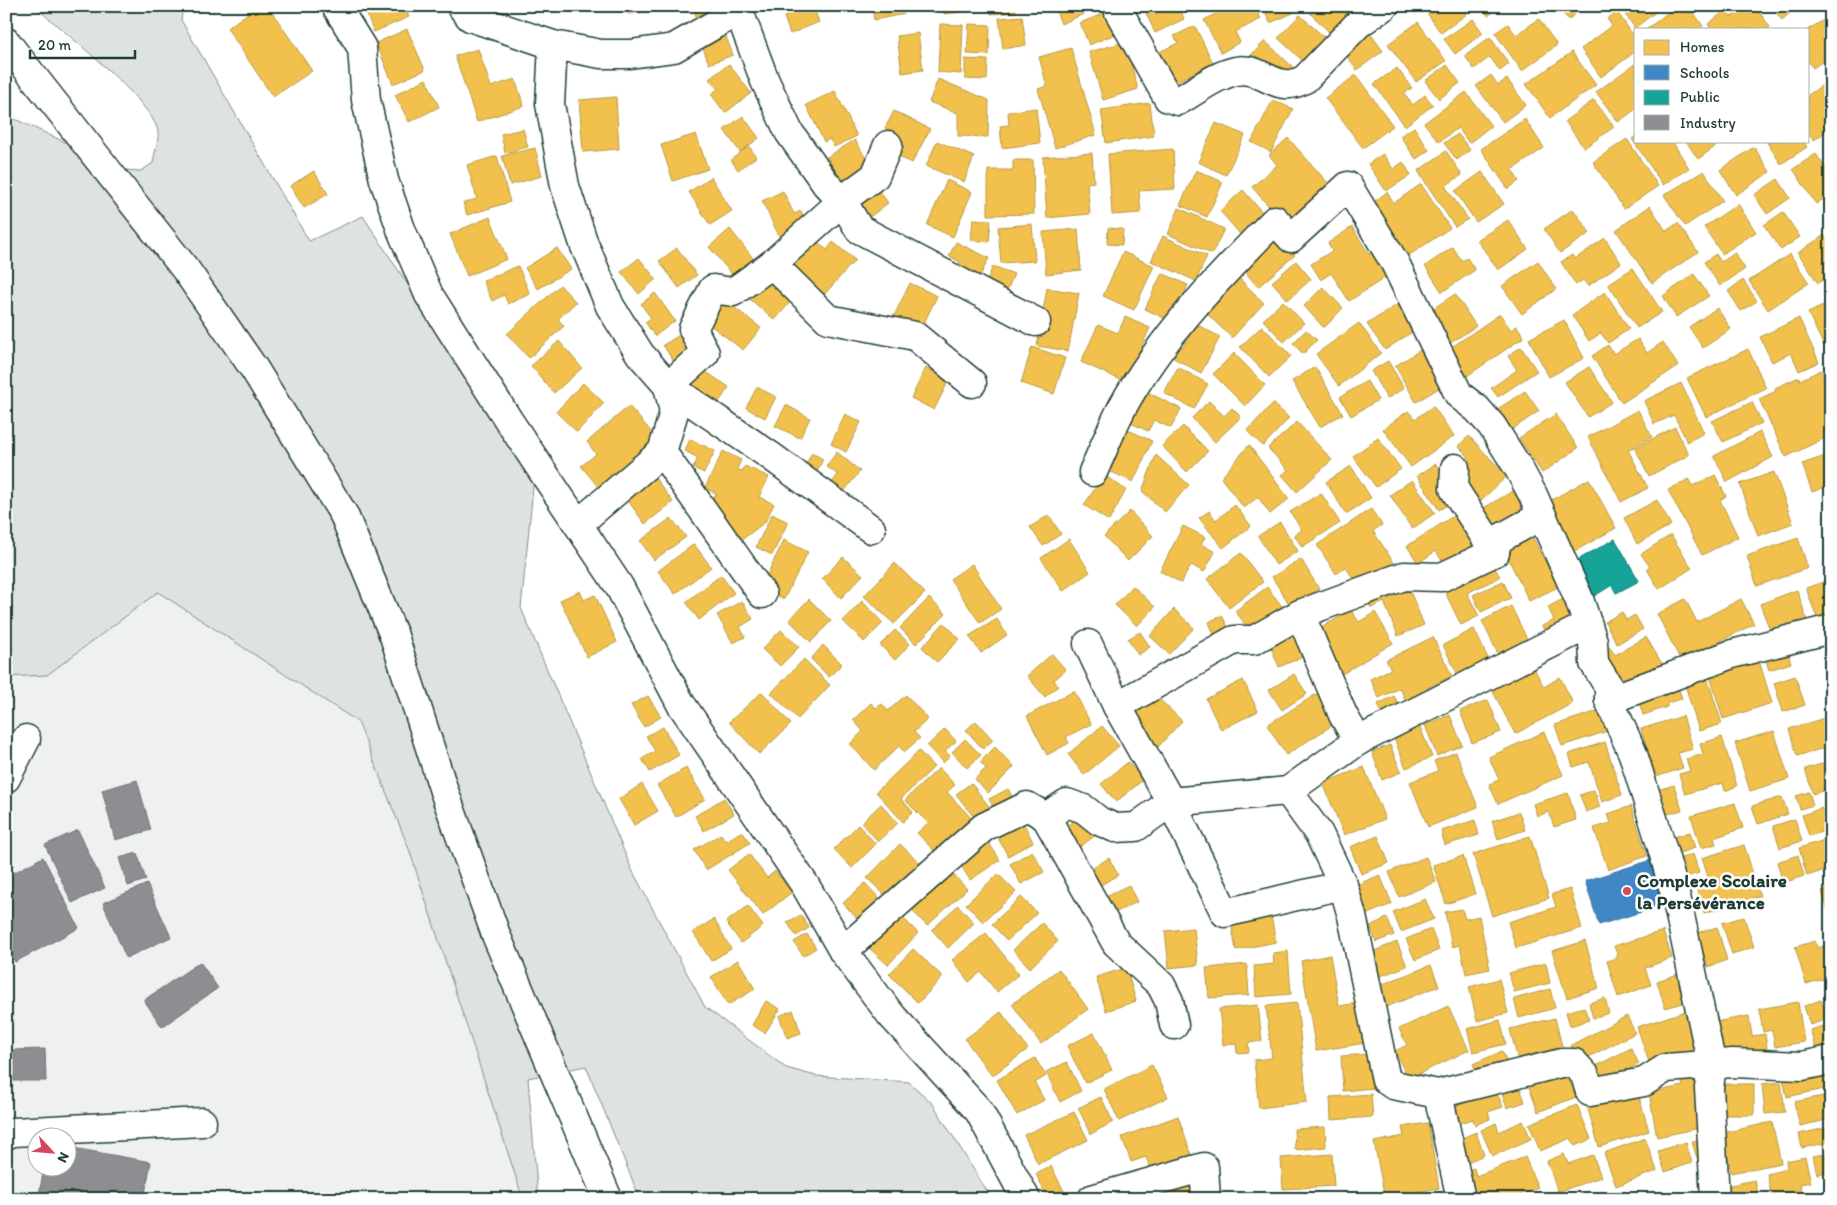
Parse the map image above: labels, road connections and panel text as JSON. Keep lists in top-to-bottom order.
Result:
{
  "places": ["Complexe Scolaire la Persévérance"],
  "legend": [
    "Homes",
    "Schools",
    "Public",
    "Industry"
  ],
  "scale_bar": "20 m",
  "north": "bottom right"
}
